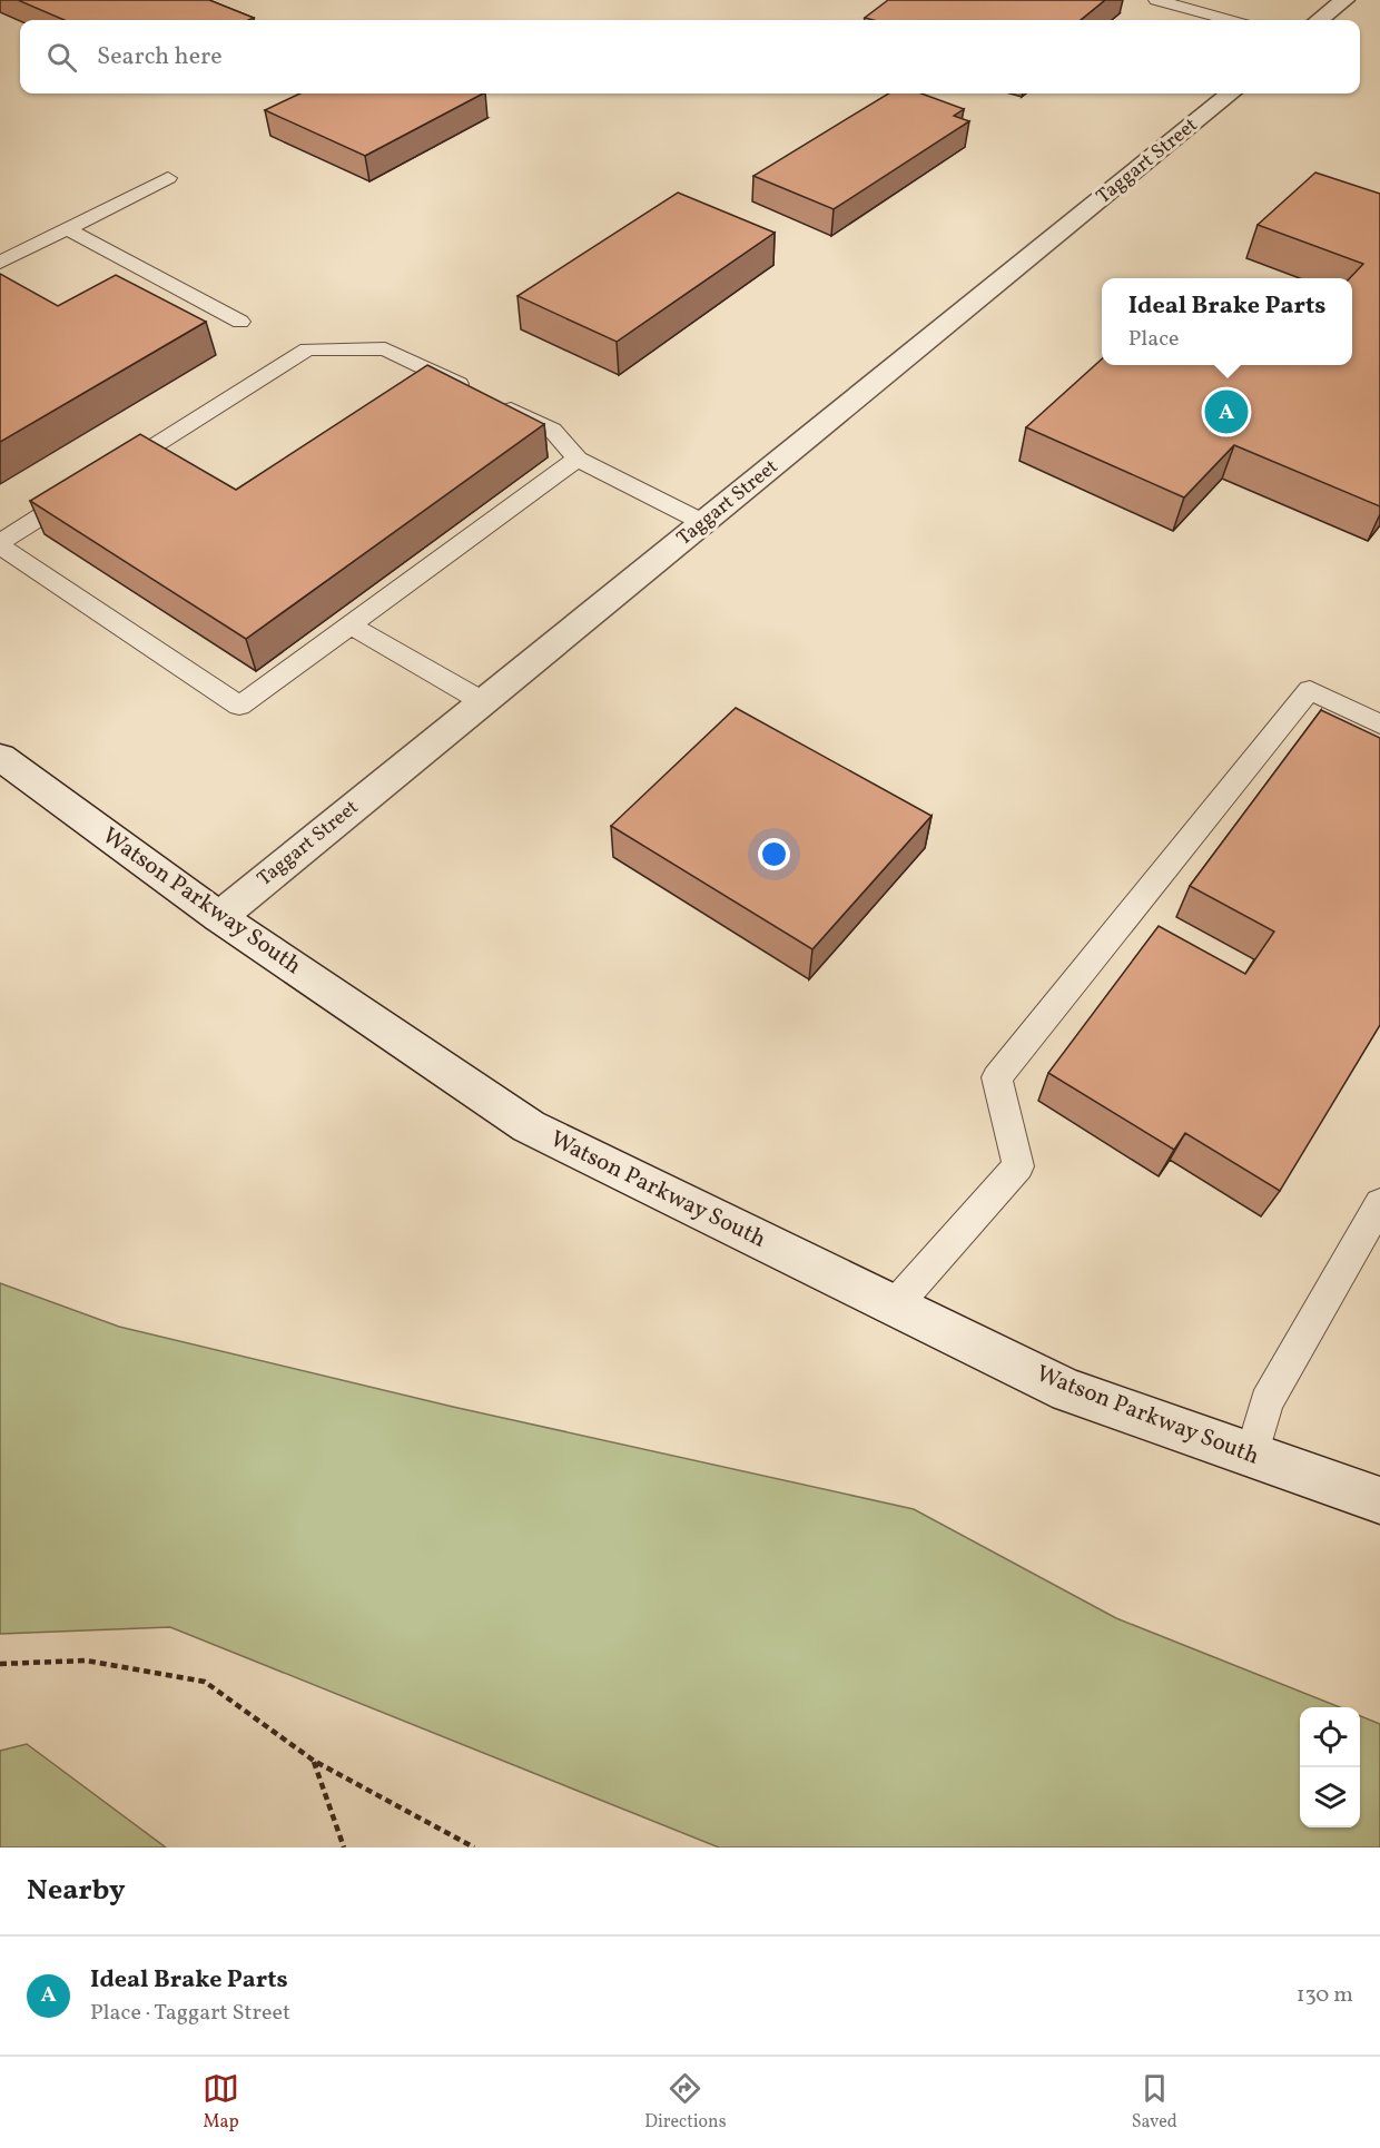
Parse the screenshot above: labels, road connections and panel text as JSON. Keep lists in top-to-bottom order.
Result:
{
  "streets": {
    "street": ["Taggart Street", "Watson Parkway South"]
  },
  "crossings": [
    ["Taggart Street", "Watson Parkway South"]
  ],
  "page": {
    "search": "Search here",
    "popup": ["Ideal Brake Parts", "Place"],
    "pins": "A",
    "heading": "Nearby",
    "list": [
      {
        "mark": "A",
        "name": "Ideal Brake Parts",
        "note": "Place · Taggart Street",
        "value": "130 m"
      }
    ],
    "nav": ["Map", "Directions", "Saved"]
  }
}
